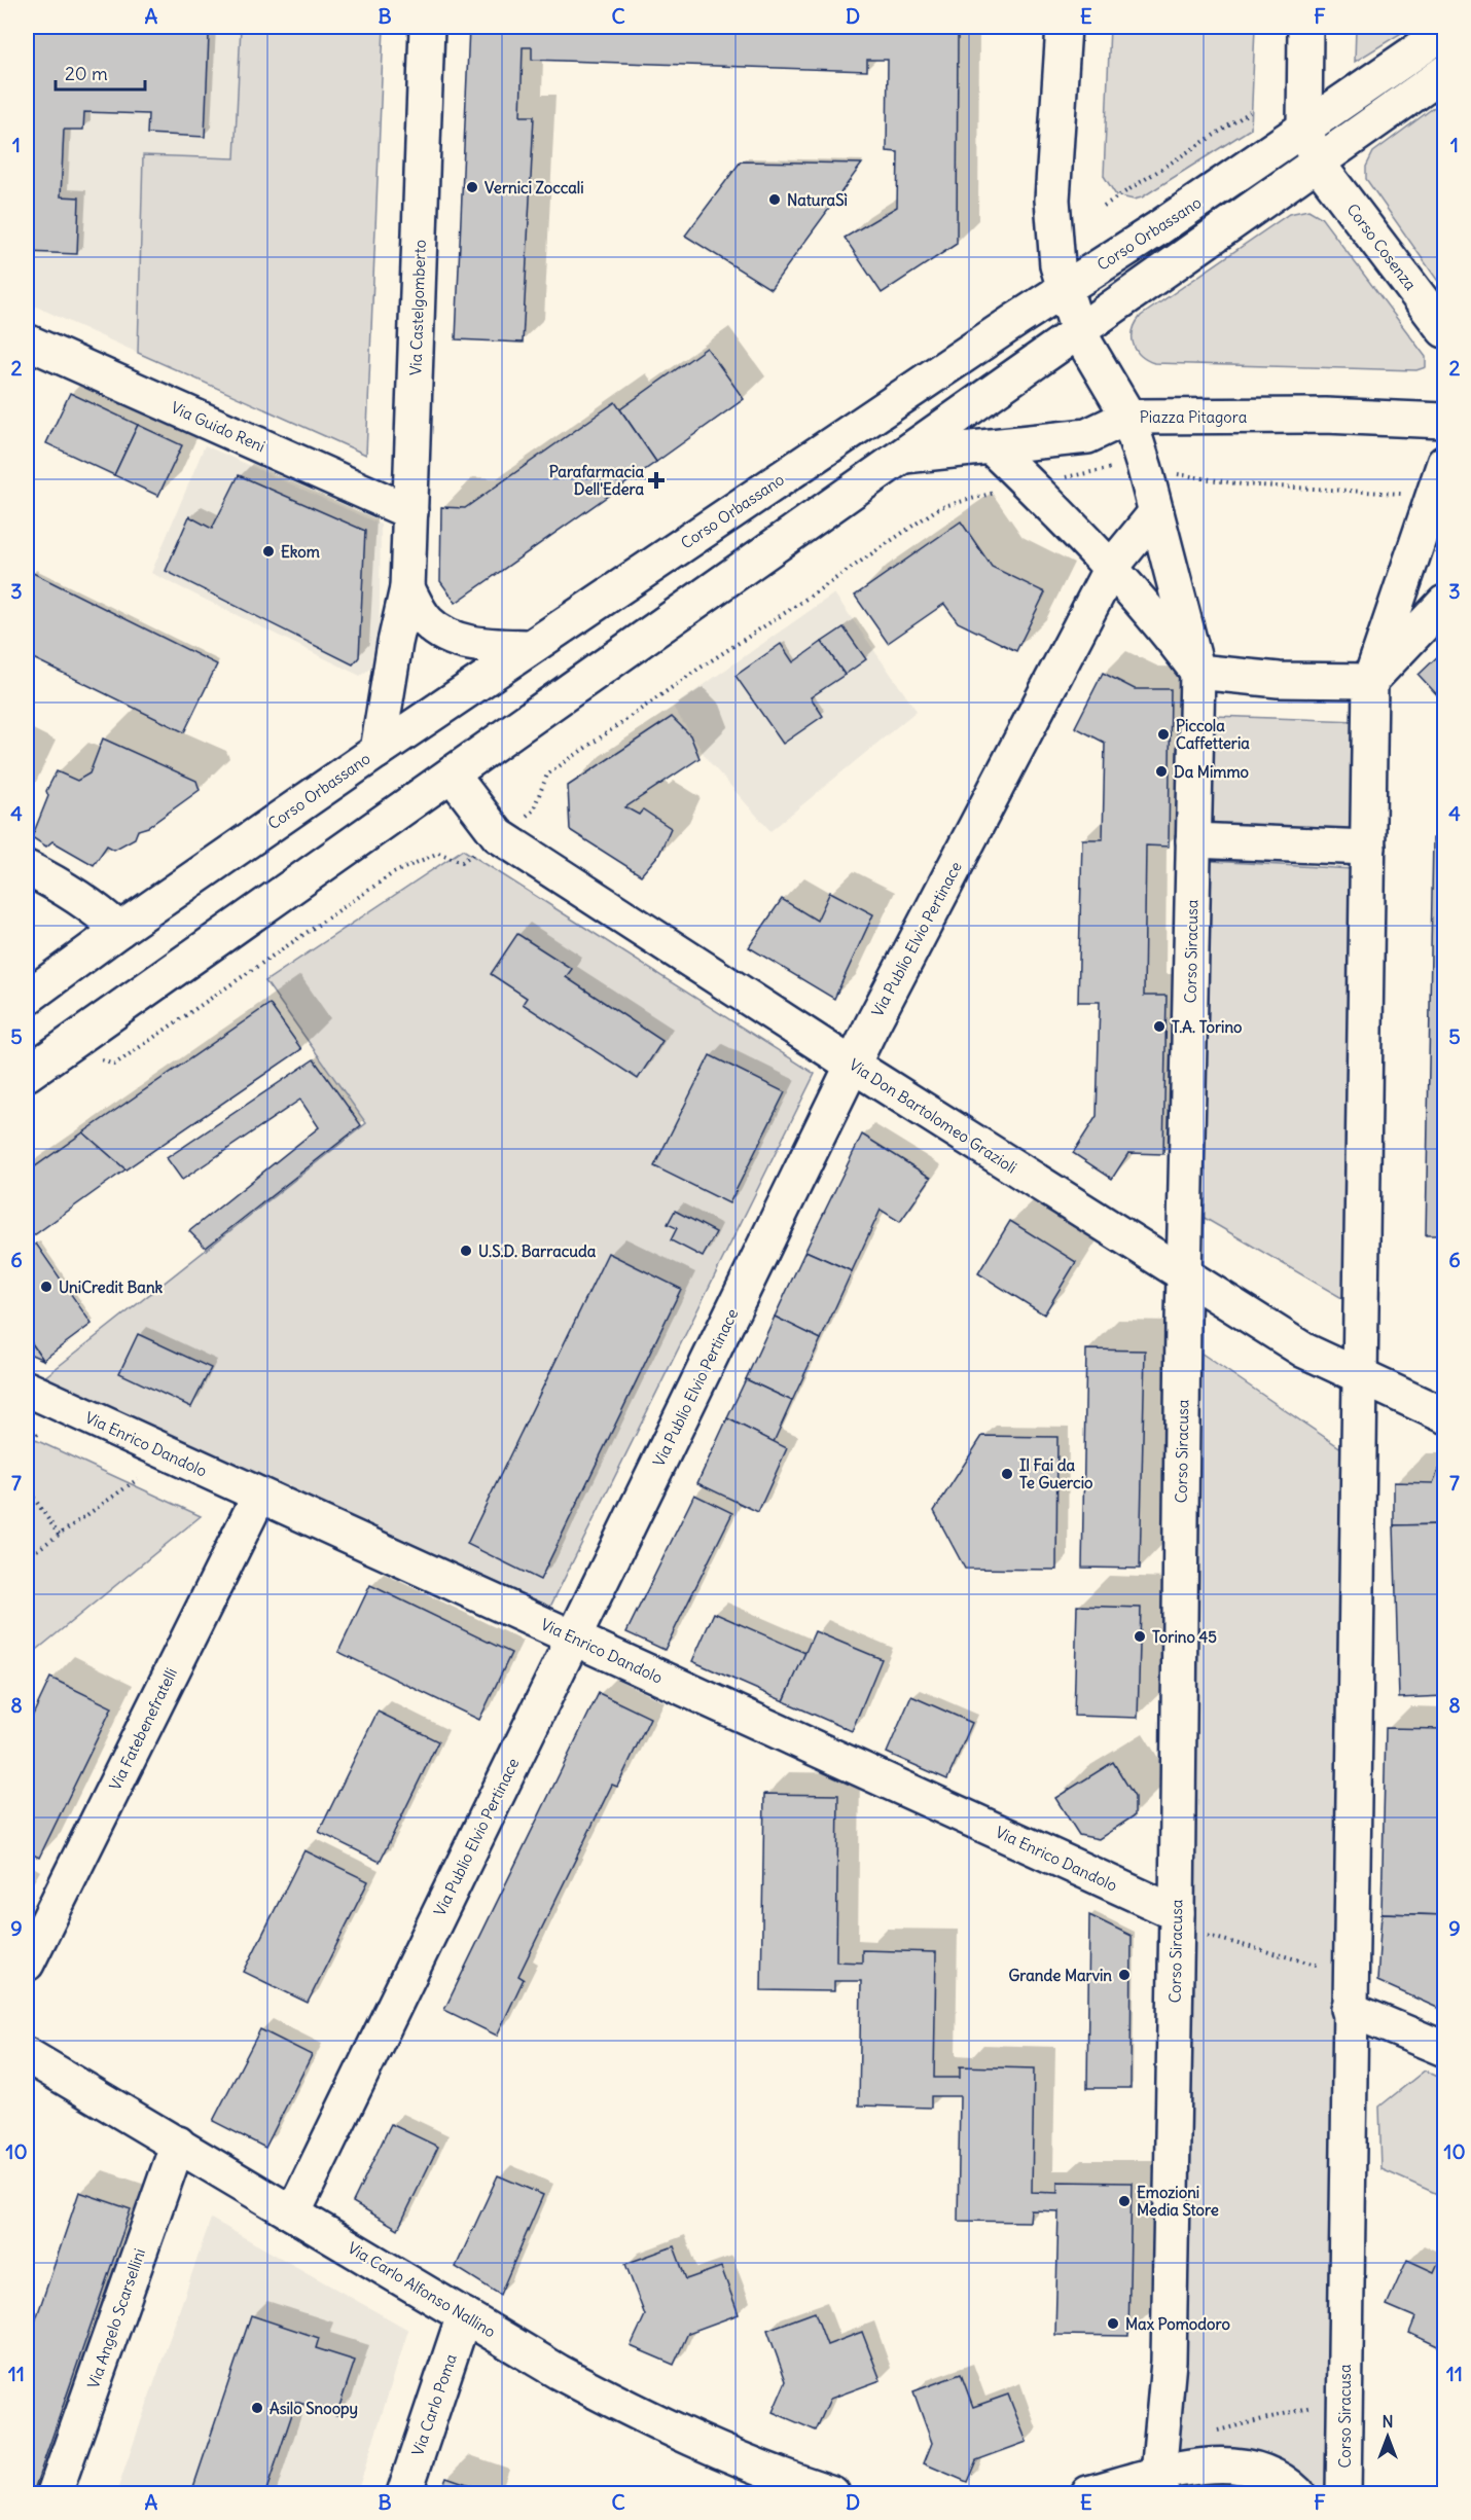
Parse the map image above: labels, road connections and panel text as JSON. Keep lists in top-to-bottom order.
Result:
{
  "streets": {
    "street": [
      "Corso Orbassano",
      "Corso Cosenza",
      "Via Castelgomberto",
      "Piazza Pitagora",
      "Via Guido Reni",
      "Via Publio Elvio Pertinace",
      "Corso Siracusa",
      "Via Don Bartolomeo Grazioli",
      "Via Enrico Dandolo",
      "Via Fatebenefratelli",
      "Via Carlo Alfonso Nallino",
      "Via Angelo Scarsellini",
      "Via Carlo Poma"
    ]
  },
  "crossings": [
    ["Corso Orbassano", "Via Castelgomberto"],
    ["Corso Orbassano", "Piazza Pitagora"],
    ["Via Castelgomberto", "Via Guido Reni"],
    ["Piazza Pitagora", "Corso Siracusa"],
    ["Via Publio Elvio Pertinace", "Via Don Bartolomeo Grazioli"],
    ["Via Publio Elvio Pertinace", "Via Enrico Dandolo"],
    ["Via Publio Elvio Pertinace", "Via Carlo Alfonso Nallino"],
    ["Corso Siracusa", "Via Don Bartolomeo Grazioli"],
    ["Corso Siracusa", "Via Enrico Dandolo"],
    ["Via Enrico Dandolo", "Via Fatebenefratelli"],
    ["Via Carlo Alfonso Nallino", "Via Angelo Scarsellini"],
    ["Via Carlo Alfonso Nallino", "Via Carlo Poma"]
  ],
  "places": {
    "other": [
      "Vernici Zoccali",
      "NaturaSì",
      "Ekom",
      "Piccola Caffetteria",
      "Da Mimmo",
      "T.A. Torino",
      "U.S.D. Barracuda",
      "UniCredit Bank",
      "Il Fai da Te Guercio",
      "Torino 45",
      "Grande Marvin",
      "Emozioni Media Store",
      "Max Pomodoro",
      "Asilo Snoopy"
    ],
    "health": ["Parafarmacia Dell'Edera"]
  },
  "scale_bar": "20 m",
  "north": "top",
  "grid": {
    "columns": [
      "A",
      "B",
      "C",
      "D",
      "E",
      "F"
    ],
    "rows": [
      "1",
      "2",
      "3",
      "4",
      "5",
      "6",
      "7",
      "8",
      "9",
      "10",
      "11"
    ]
  }
}
